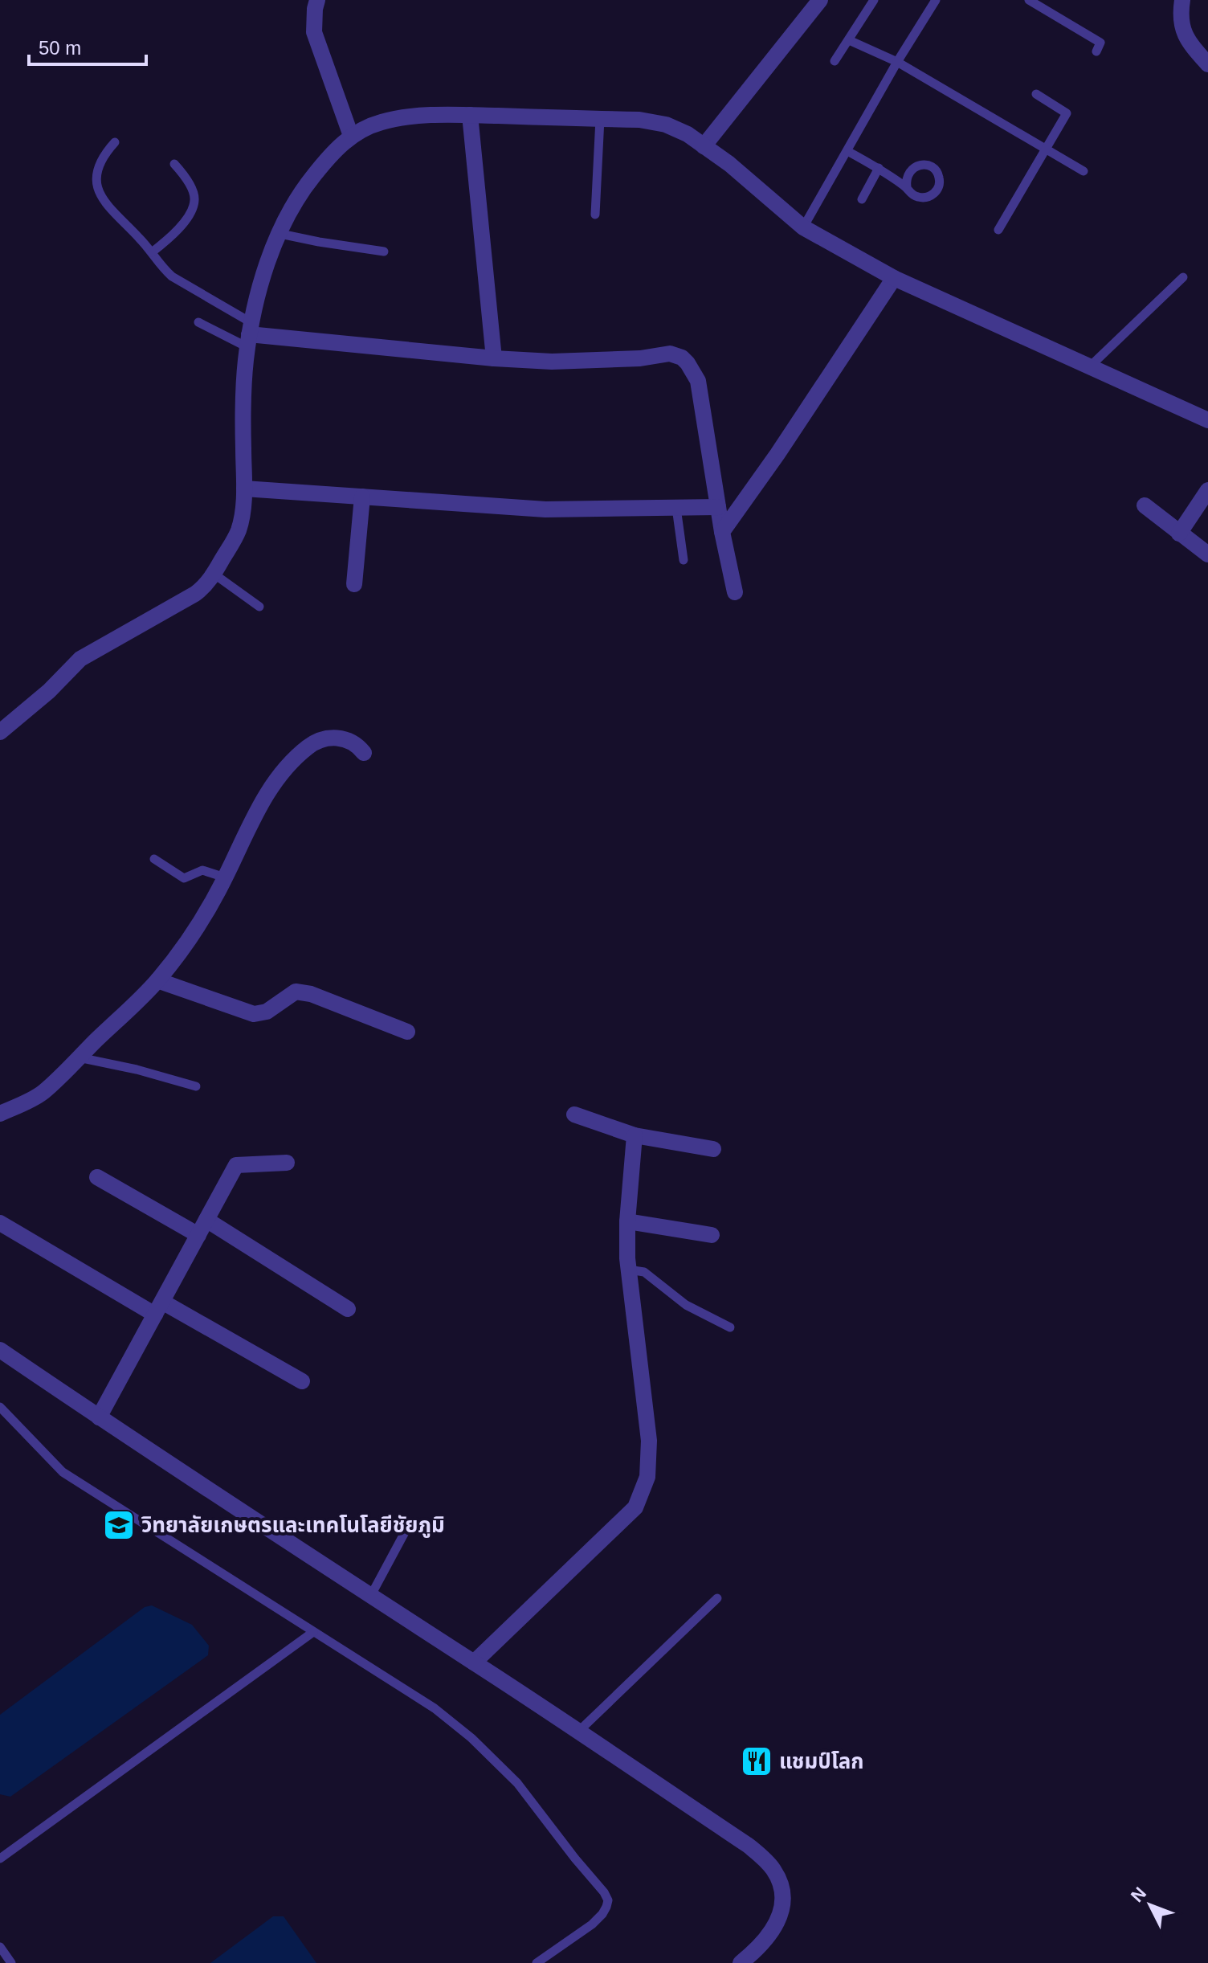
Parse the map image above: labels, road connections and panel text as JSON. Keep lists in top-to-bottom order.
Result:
{
  "places": {
    "school or university": ["วิทยาลัยเกษตรและเทคโนโลยีชัยภูมิ"],
    "restaurant": ["แชมป์โลก"]
  },
  "scale_bar": "50 m",
  "north": "top left"
}
